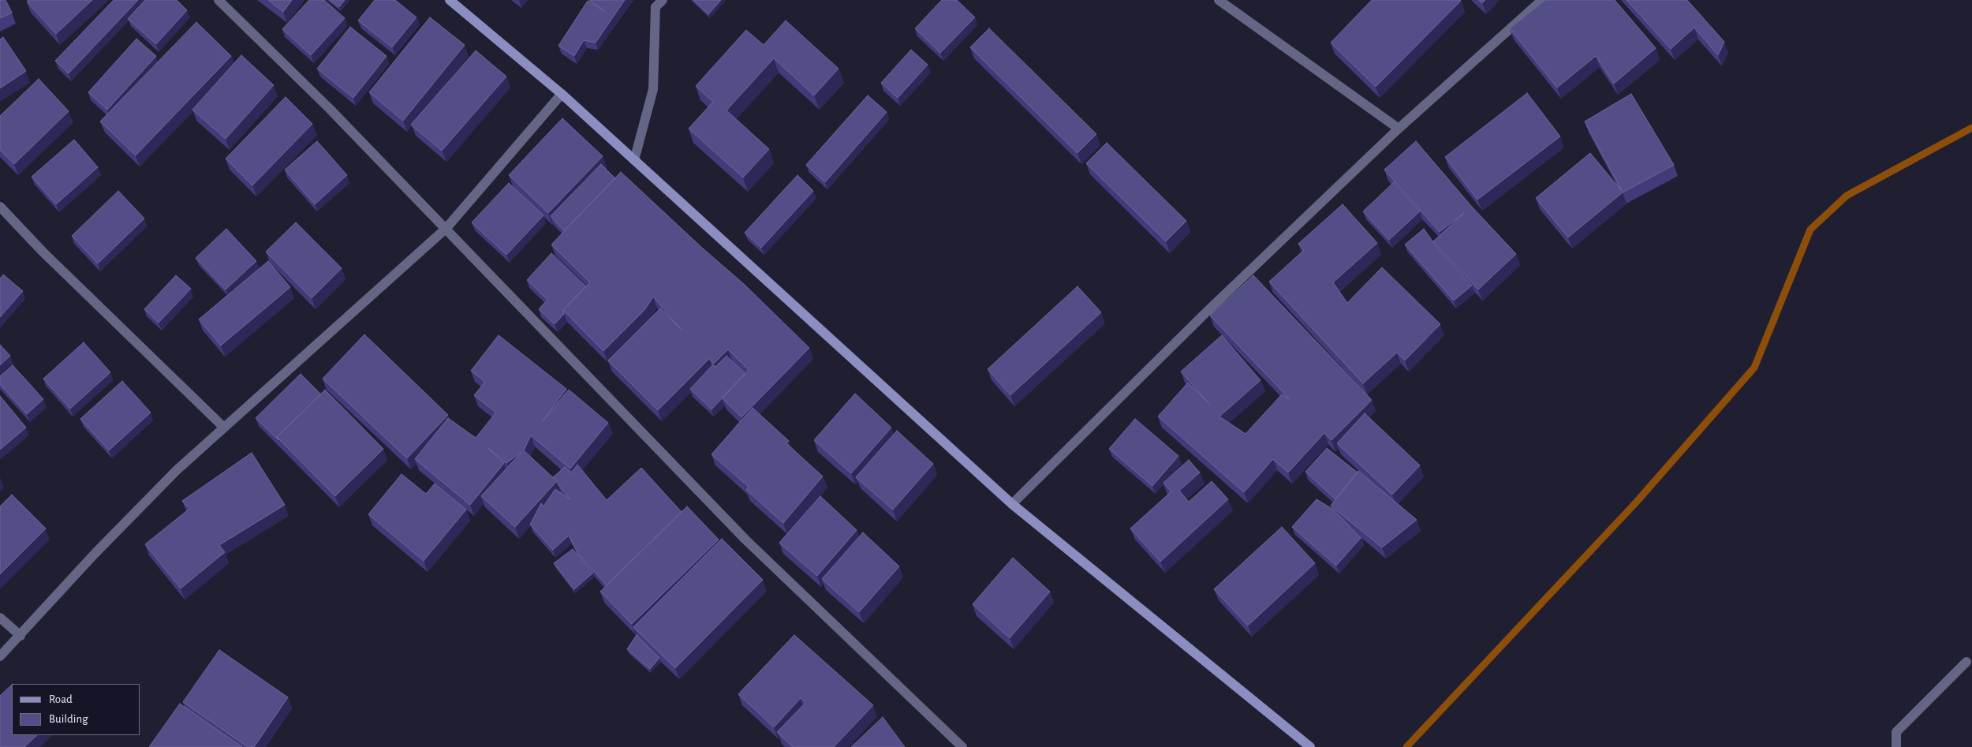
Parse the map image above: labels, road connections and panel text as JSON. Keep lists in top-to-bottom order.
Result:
{
  "legend": ["Road", "Building"]
}
